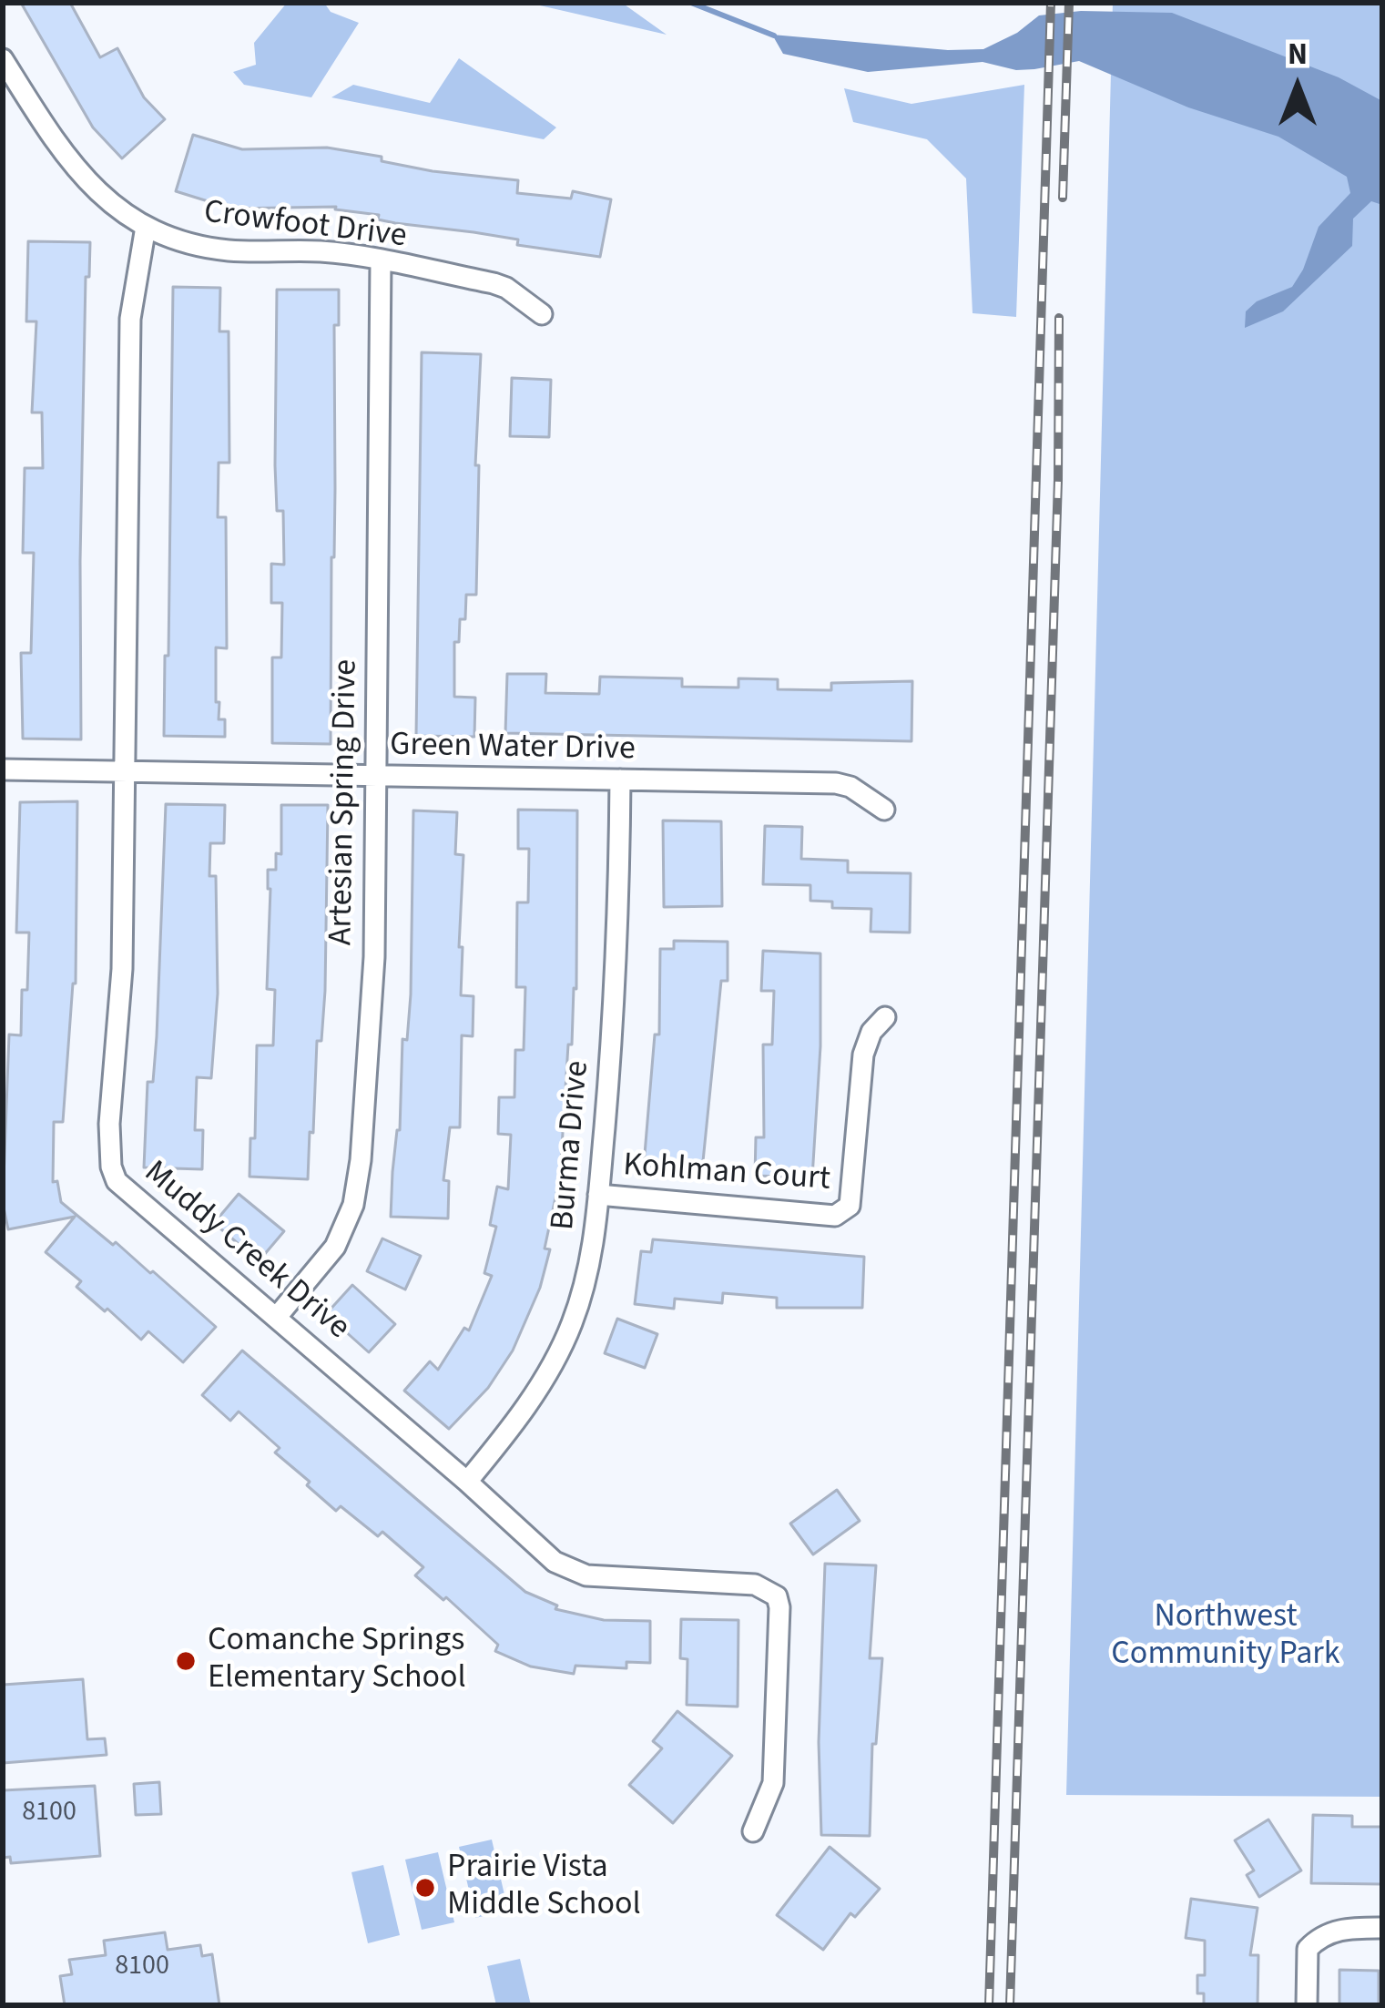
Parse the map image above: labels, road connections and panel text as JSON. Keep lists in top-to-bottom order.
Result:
{
  "streets": {
    "street": [
      "Crowfoot Drive",
      "Green Water Drive",
      "Artesian Spring Drive",
      "Burma Drive",
      "Kohlman Court",
      "Muddy Creek Drive"
    ]
  },
  "crossings": [
    ["Crowfoot Drive", "Artesian Spring Drive"],
    ["Crowfoot Drive", "Muddy Creek Drive"],
    ["Green Water Drive", "Artesian Spring Drive"],
    ["Green Water Drive", "Burma Drive"],
    ["Green Water Drive", "Muddy Creek Drive"],
    ["Artesian Spring Drive", "Muddy Creek Drive"],
    ["Burma Drive", "Kohlman Court"],
    ["Burma Drive", "Muddy Creek Drive"]
  ],
  "parks": ["Northwest Community Park"],
  "places": ["Comanche Springs Elementary School", "Prairie Vista Middle School"],
  "house_numbers": ["8100", "8100"],
  "north": "top"
}
